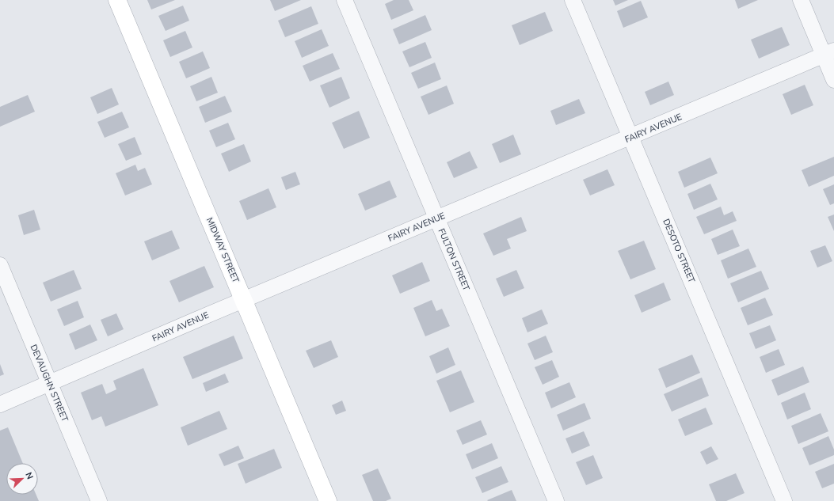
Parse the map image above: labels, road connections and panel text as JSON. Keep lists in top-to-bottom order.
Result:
{
  "streets": {
    "street": [
      "FAIRY AVENUE",
      "MIDWAY STREET",
      "DESOTO STREET",
      "FULTON STREET",
      "DEVAUGHN STREET"
    ]
  },
  "crossings": [
    ["FAIRY AVENUE", "MIDWAY STREET"],
    ["FAIRY AVENUE", "DESOTO STREET"],
    ["FAIRY AVENUE", "FULTON STREET"],
    ["FAIRY AVENUE", "DEVAUGHN STREET"]
  ],
  "north": "top right"
}
